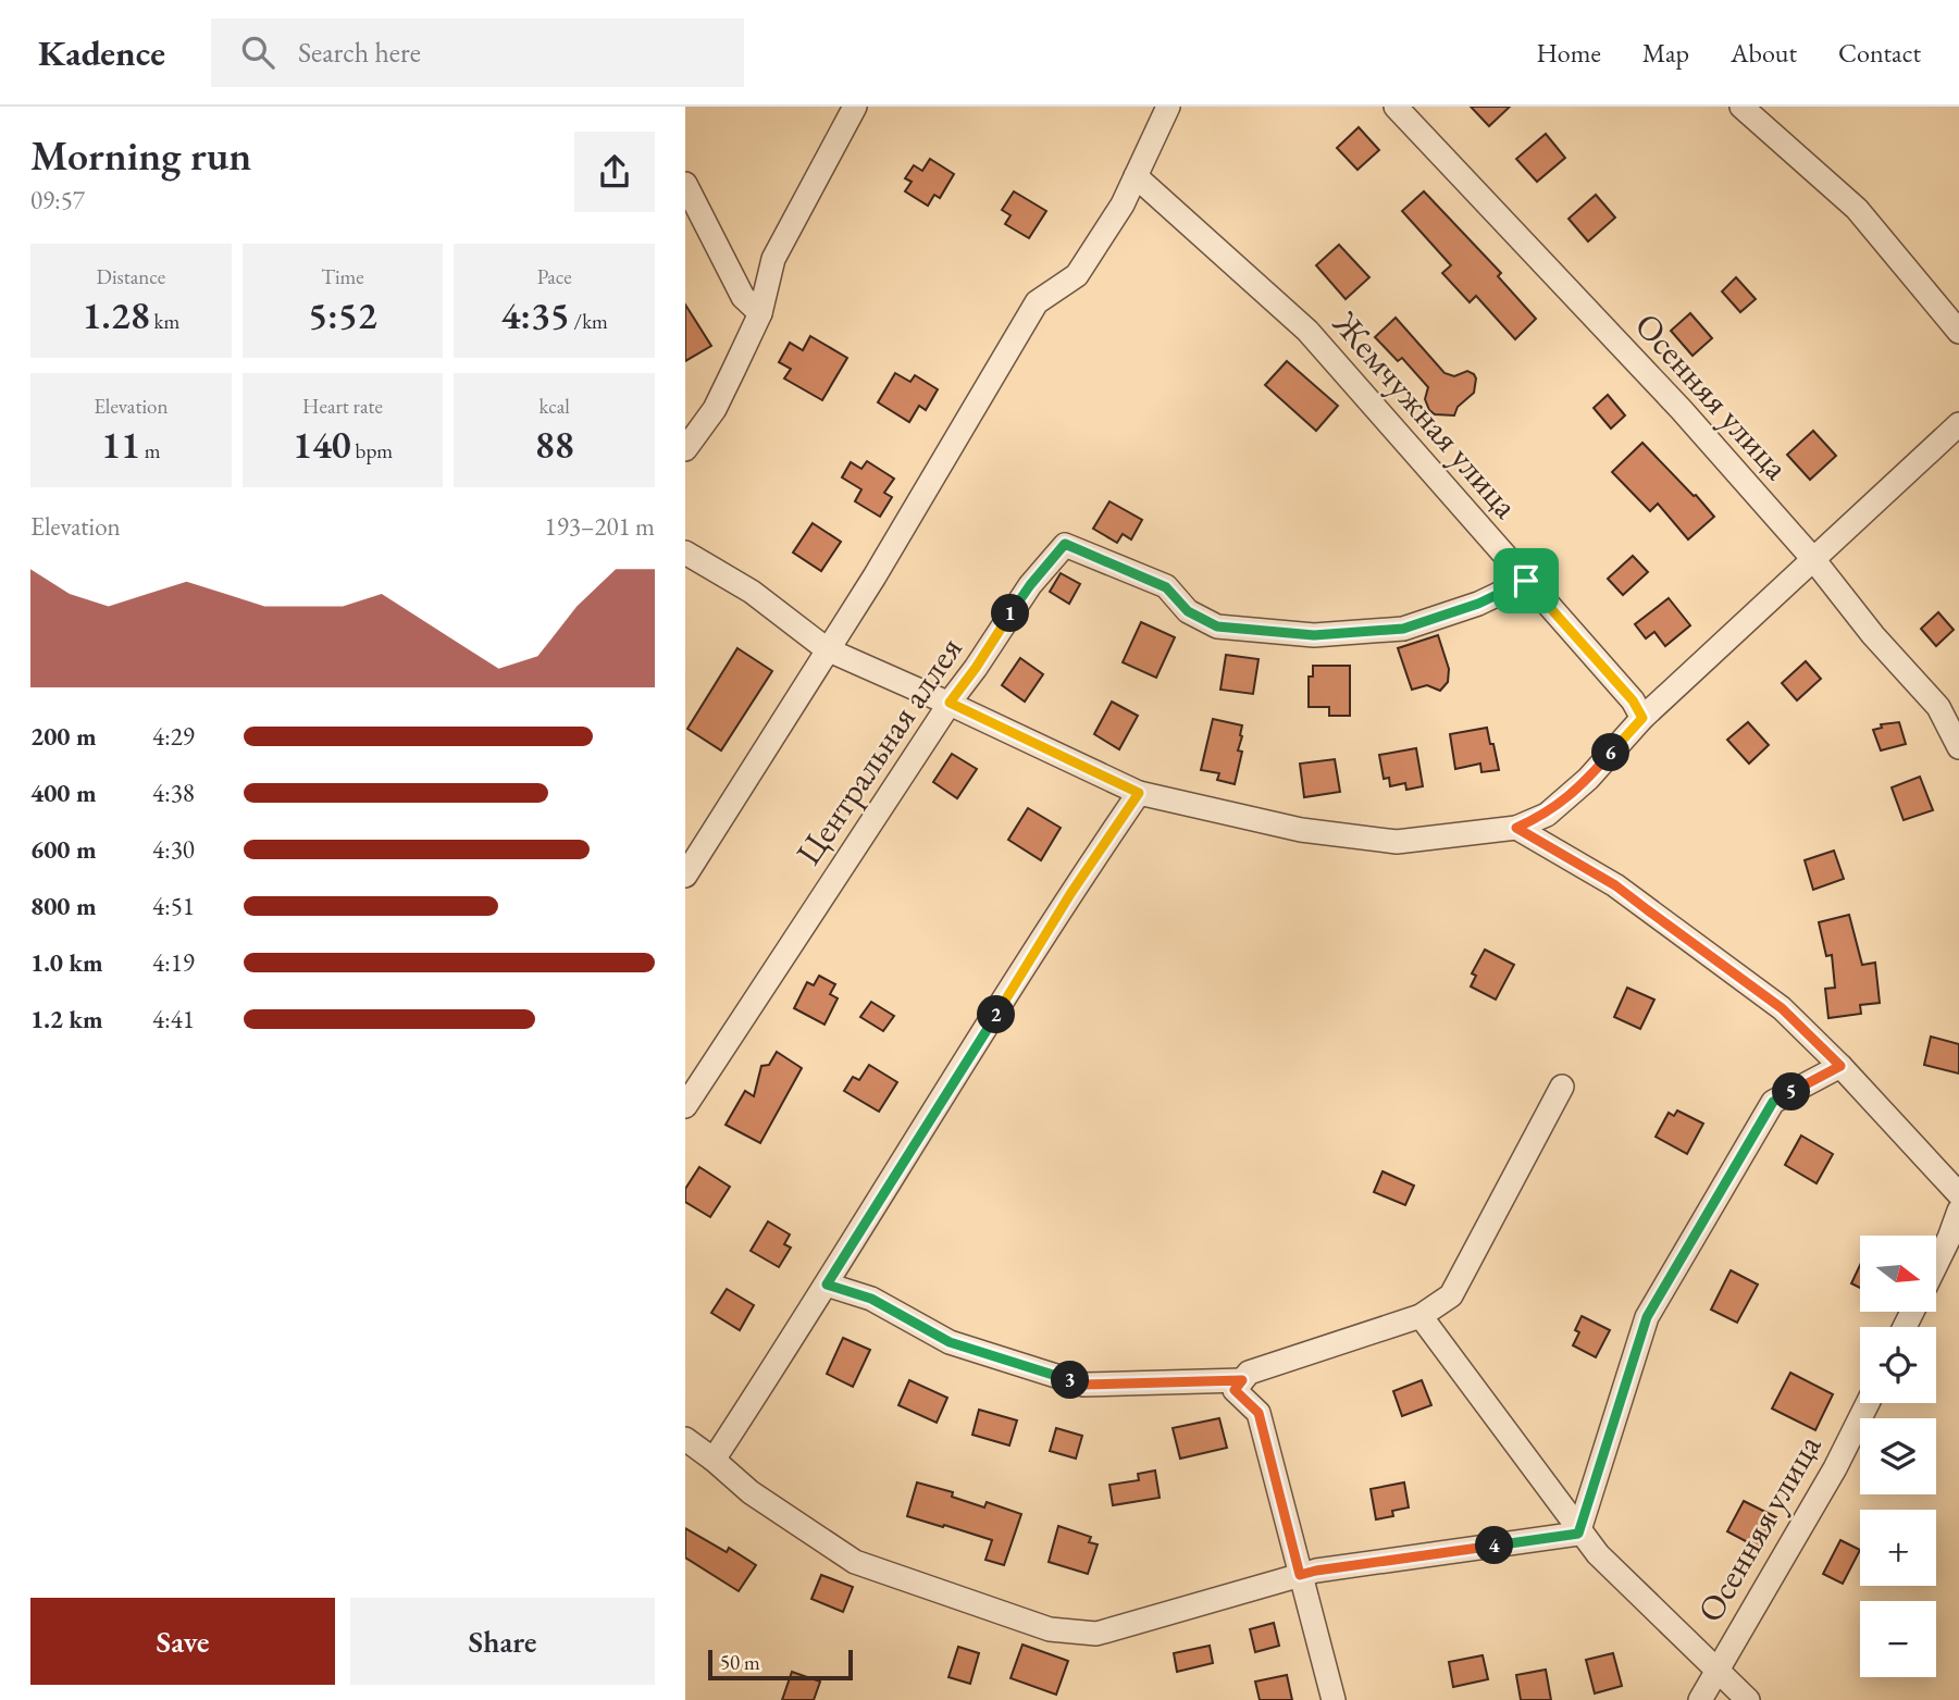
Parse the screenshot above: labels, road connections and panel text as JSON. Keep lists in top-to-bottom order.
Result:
{
  "streets": {
    "street": ["Осенняя улица", "Жемчужная улица", "Центральная аллея"]
  },
  "crossings": [
    ["Жемчужная улица", "Центральная аллея"]
  ],
  "scale_bar": "50 m",
  "north": "right",
  "page": {
    "header": "Kadence",
    "search": "Search here",
    "nav": [
      "Home",
      "Map",
      "About",
      "Contact"
    ],
    "heading": ["Morning run", "09:57"],
    "stats": [
      ["Distance", "1.28 km"],
      ["Time", "5:52"],
      ["Pace", "4:35 /km"],
      ["Elevation", "11 m"],
      ["Heart rate", "140 bpm"],
      ["kcal", "88"]
    ],
    "chart": ["Elevation", "193–201 m"],
    "pins": [
      "1",
      "6",
      "2",
      "5",
      "3",
      "4"
    ],
    "list": [
      {
        "name": "200 m",
        "note": "4:29"
      },
      {
        "name": "400 m",
        "note": "4:38"
      },
      {
        "name": "600 m",
        "note": "4:30"
      },
      {
        "name": "800 m",
        "note": "4:51"
      },
      {
        "name": "1.0 km",
        "note": "4:19"
      },
      {
        "name": "1.2 km",
        "note": "4:41"
      }
    ],
    "map_buttons": ["+", "−"],
    "buttons": ["Save", "Share"],
    "scale": "50 m"
  }
}
